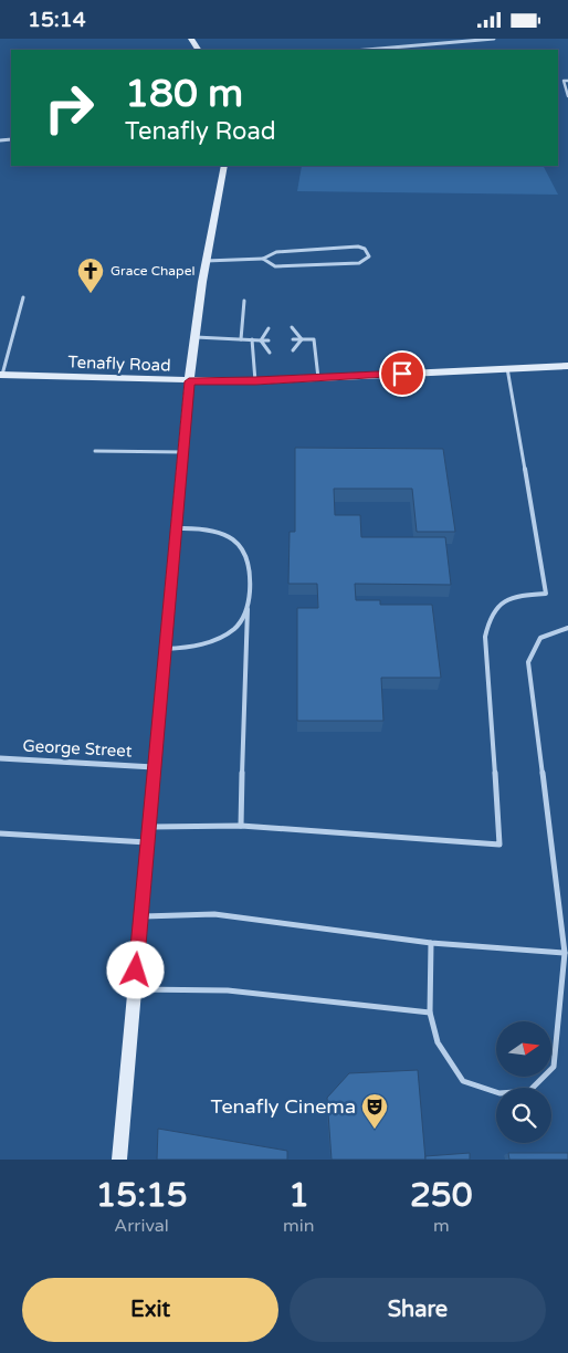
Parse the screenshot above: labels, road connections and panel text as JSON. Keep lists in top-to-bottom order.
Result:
{
  "streets": {
    "street": ["Tenafly Road", "George Street"]
  },
  "places": {
    "church": ["Grace Chapel"],
    "theatre": ["Tenafly Cinema"]
  },
  "north": "right",
  "page": {
    "status": "15:14",
    "turn": ["180 m", "Tenafly Road"],
    "eta": [
      "15:15",
      "Arrival",
      "1",
      "min",
      "250",
      "m"
    ],
    "buttons": ["Exit", "Share"]
  }
}
